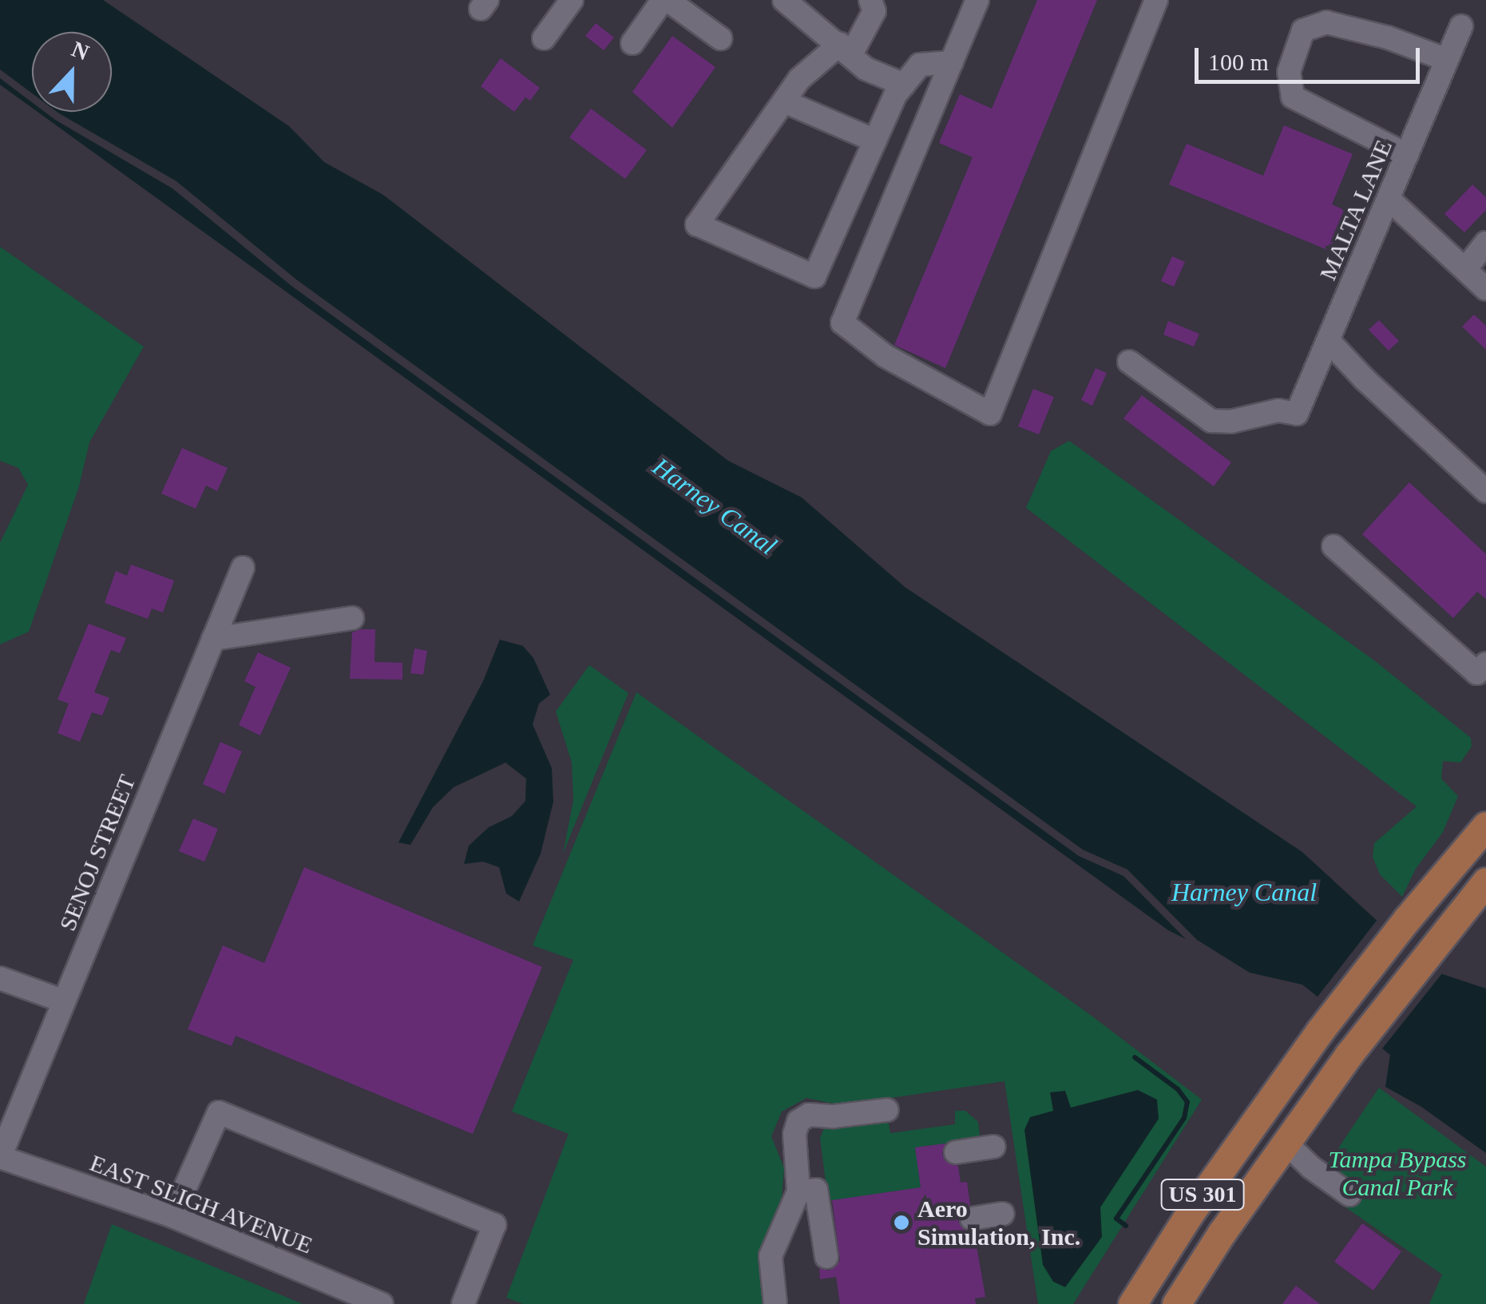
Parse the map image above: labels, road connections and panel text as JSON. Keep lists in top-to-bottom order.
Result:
{
  "streets": {
    "main road": ["US 301"],
    "street": ["MALTA LANE", "SENOJ STREET", "EAST SLIGH AVENUE"]
  },
  "crossings": [
    ["SENOJ STREET", "EAST SLIGH AVENUE"]
  ],
  "water": ["Harney Canal"],
  "parks": ["Tampa Bypass Canal Park"],
  "places": ["Aero Simulation, Inc."],
  "scale_bar": "100 m",
  "north": "top"
}
